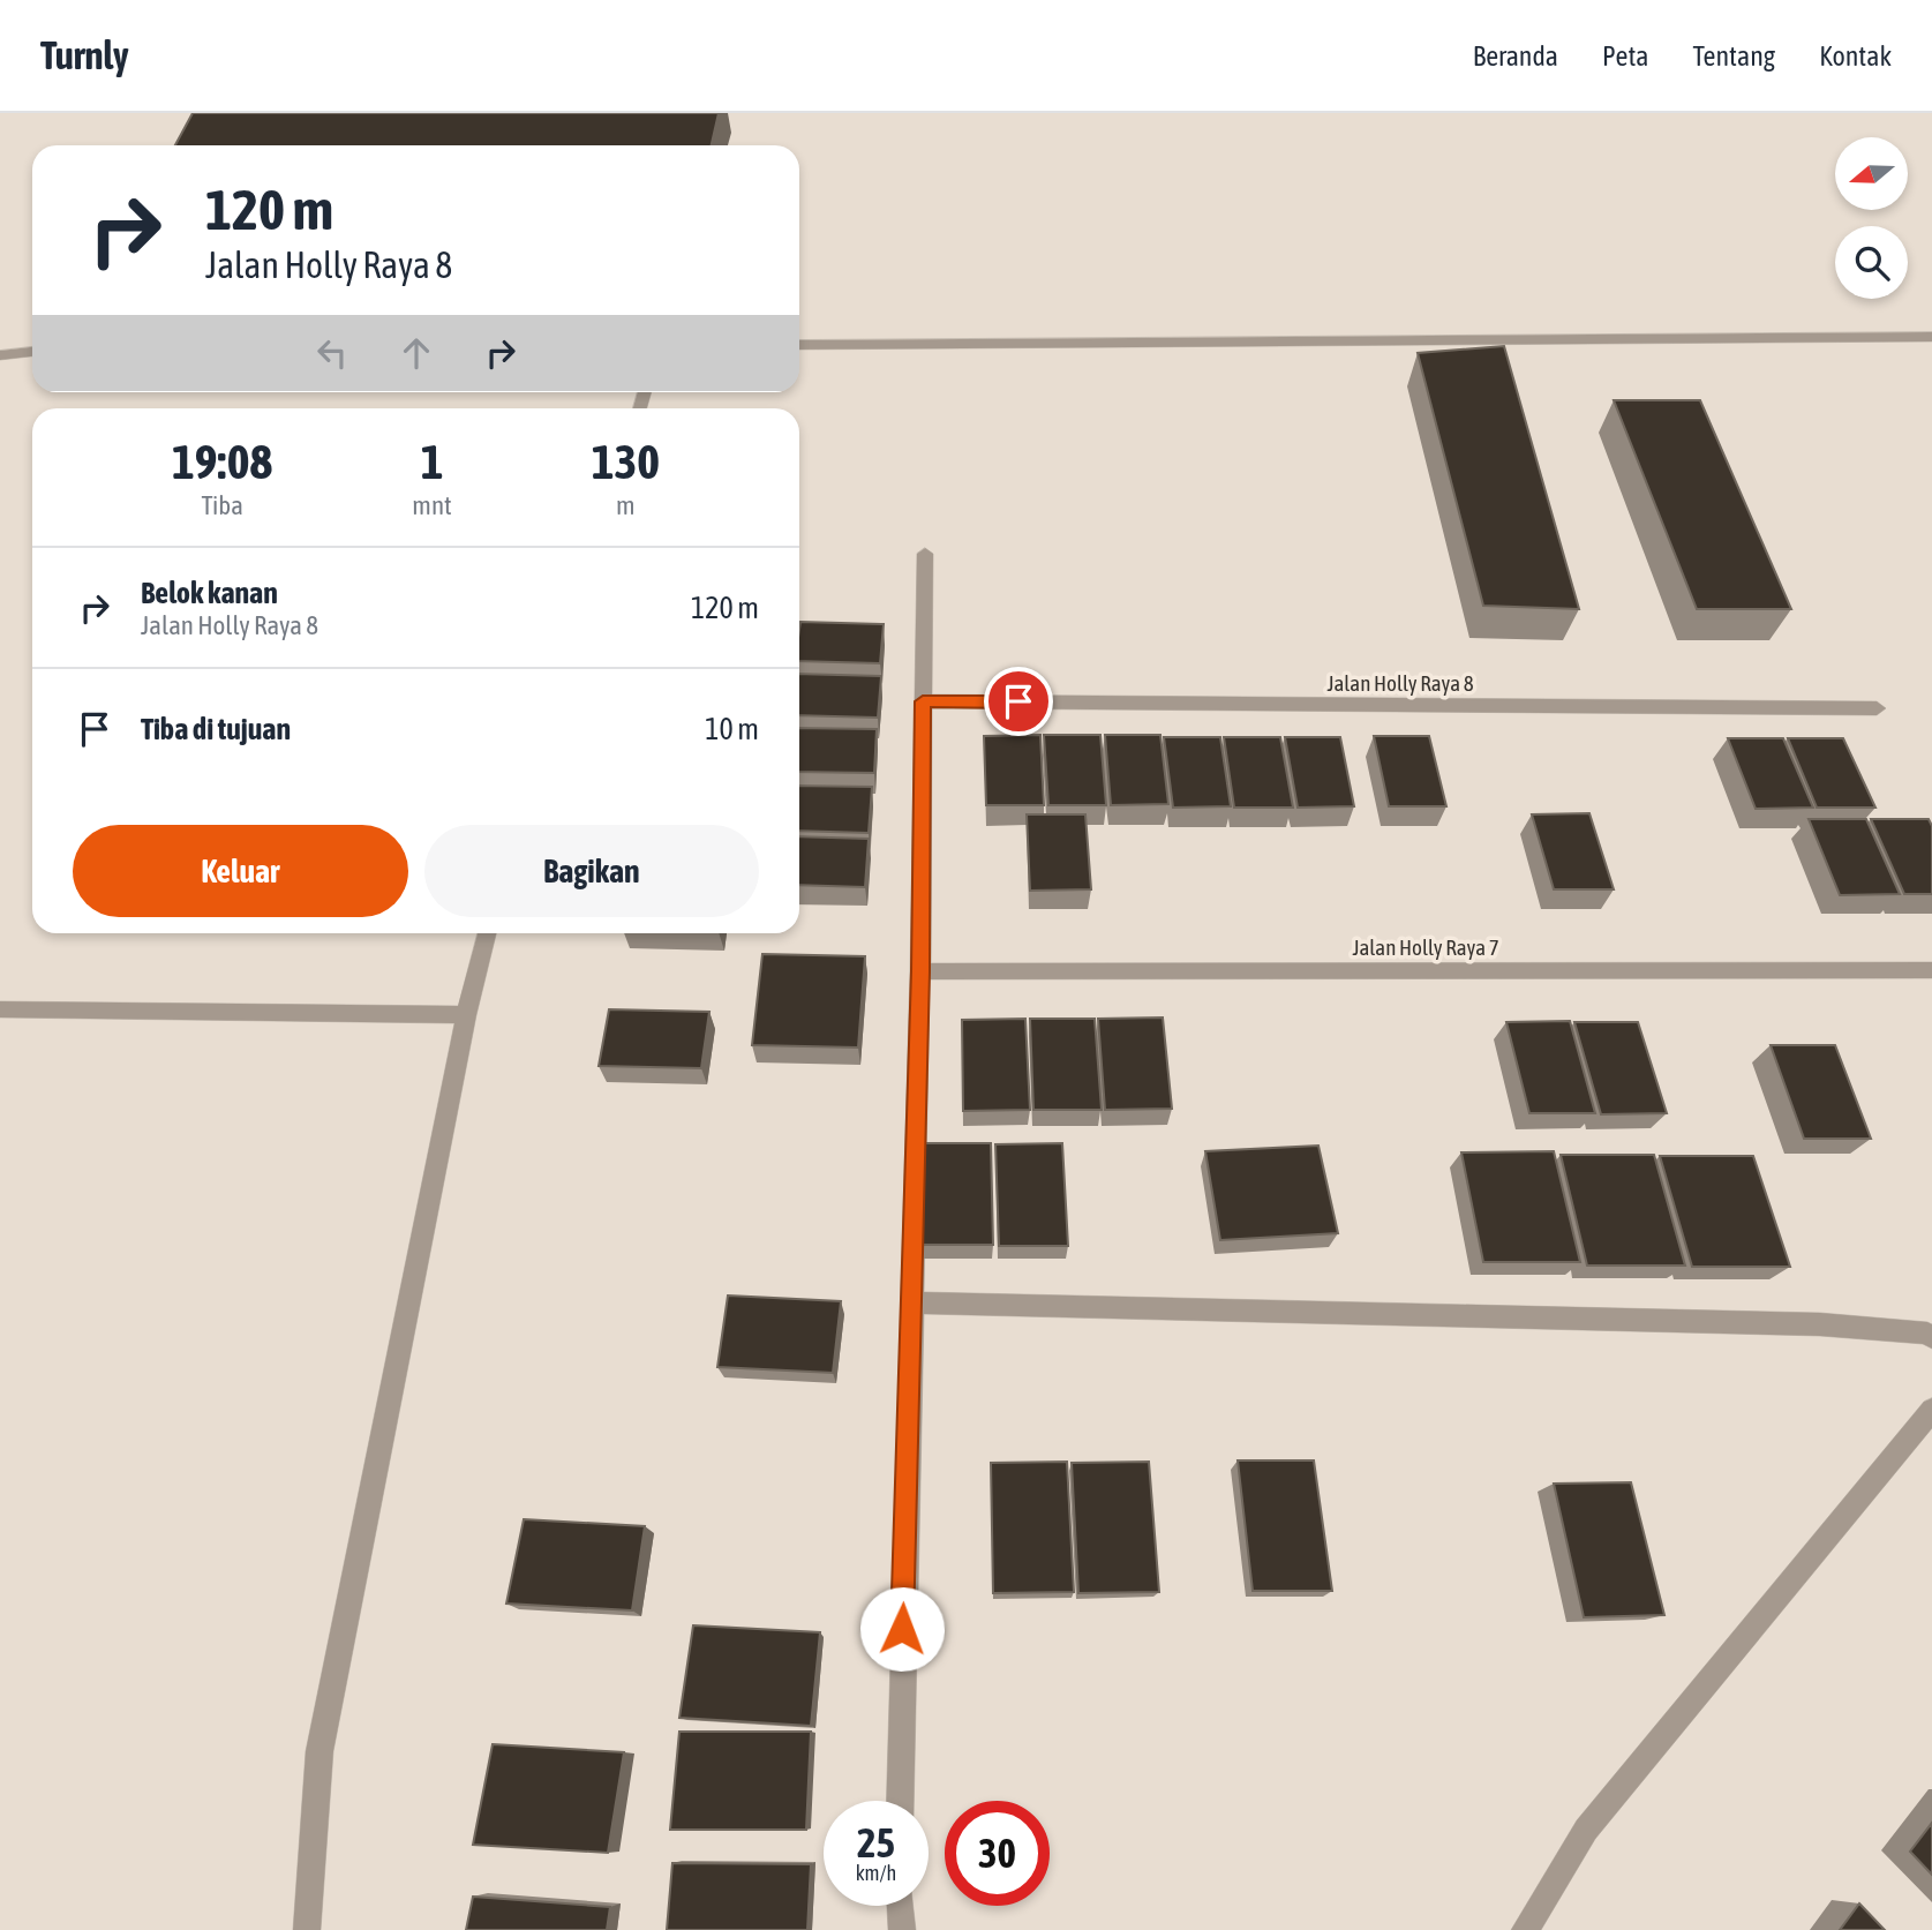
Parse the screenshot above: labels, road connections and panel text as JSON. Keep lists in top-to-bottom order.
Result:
{
  "streets": {
    "street": ["Jalan Holly Raya 8", "Jalan Holly Raya 7"]
  },
  "north": "left",
  "page": {
    "header": "Turnly",
    "nav": [
      "Beranda",
      "Peta",
      "Tentang",
      "Kontak"
    ],
    "turn": ["120 m", "Jalan Holly Raya 8"],
    "eta": [
      "19:08",
      "Tiba",
      "1",
      "mnt",
      "130",
      "m"
    ],
    "list": [
      {
        "name": "Belok kanan",
        "note": "Jalan Holly Raya 8",
        "value": "120 m"
      },
      {
        "name": "Tiba di tujuan",
        "value": "10 m"
      }
    ],
    "buttons": ["Keluar", "Bagikan"],
    "speed": "25 km/h",
    "limit": "30"
  }
}
